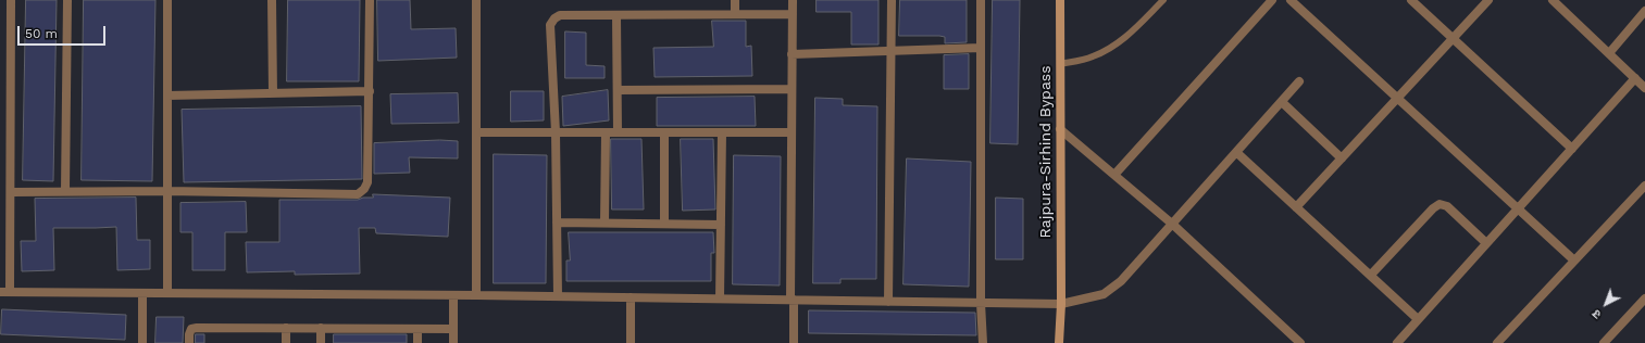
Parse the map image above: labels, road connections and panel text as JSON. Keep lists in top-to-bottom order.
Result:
{
  "streets": {
    "main road": ["Rajpura-Sirhind Bypass"]
  },
  "scale_bar": "50 m",
  "north": "bottom left"
}
